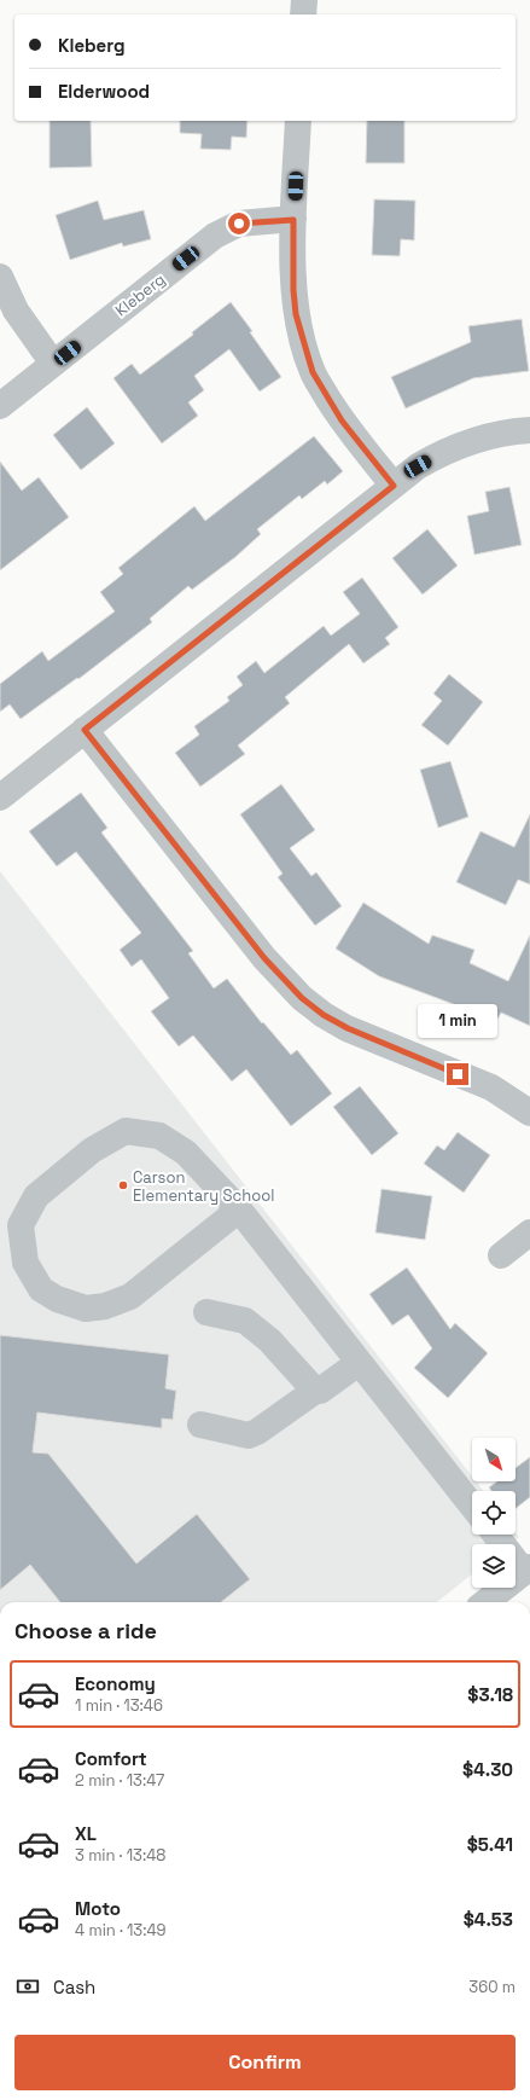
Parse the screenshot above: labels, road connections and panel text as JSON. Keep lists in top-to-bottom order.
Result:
{
  "streets": {
    "street": ["Kleberg"]
  },
  "places": ["Carson Elementary School"],
  "north": "bottom right",
  "page": {
    "banner": ["Kleberg", "Elderwood"],
    "bubble": "1 min",
    "heading": "Choose a ride",
    "list": [
      {
        "name": "Economy",
        "note": "1 min · 13:46",
        "value": "$3.18"
      },
      {
        "name": "Comfort",
        "note": "2 min · 13:47",
        "value": "$4.30"
      },
      {
        "name": "XL",
        "note": "3 min · 13:48",
        "value": "$5.41"
      },
      {
        "name": "Moto",
        "note": "4 min · 13:49",
        "value": "$4.53"
      }
    ],
    "pay": ["Cash", "360 m"],
    "buttons": "Confirm"
  }
}
